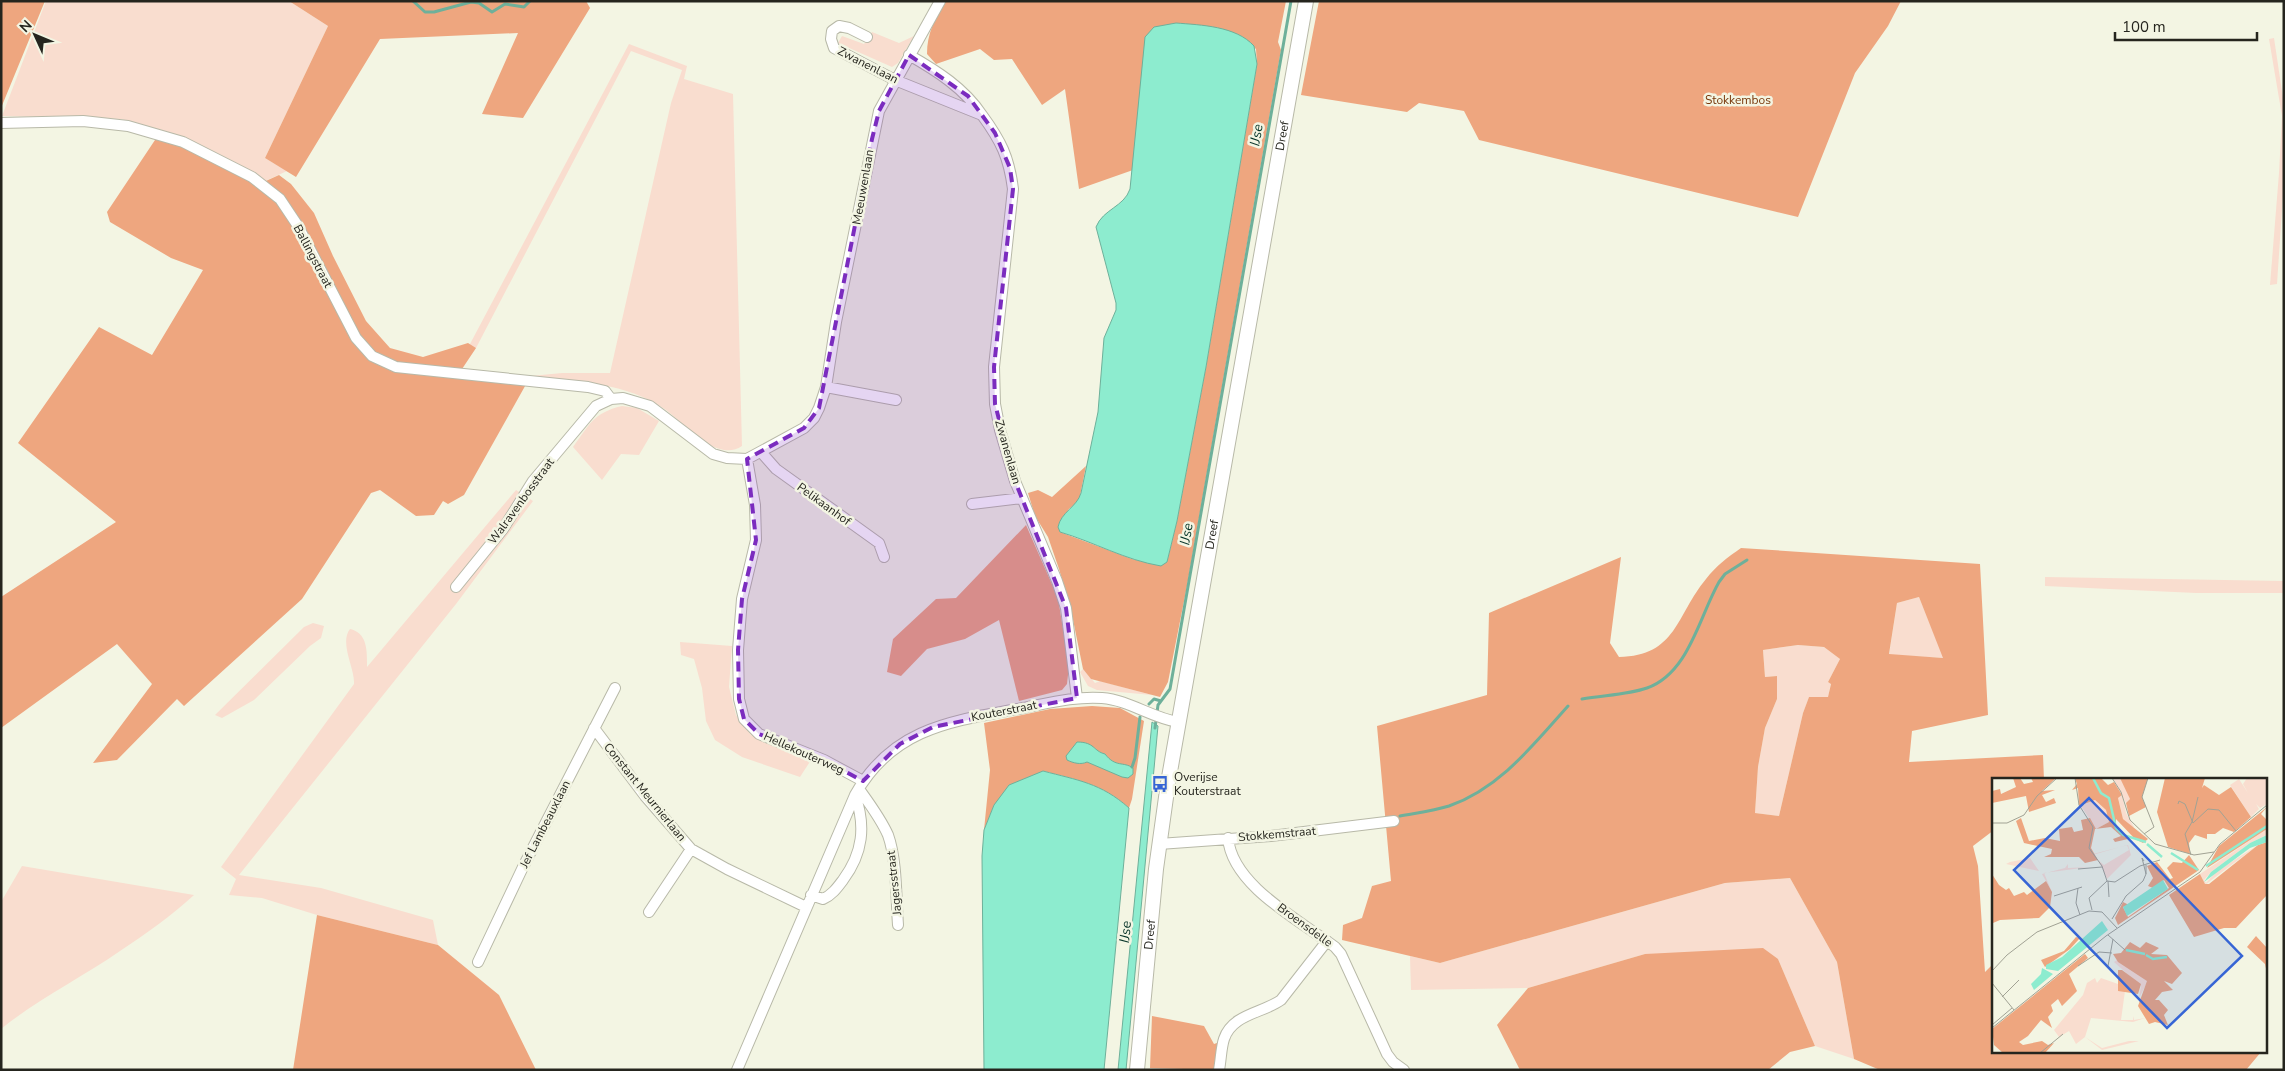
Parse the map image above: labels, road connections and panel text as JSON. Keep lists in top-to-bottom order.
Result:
{
  "streets": {
    "main road": ["Dreef"],
    "street": [
      "Zwanenlaan",
      "Meeuwenlaan",
      "Ballingstraat",
      "Walravenbosstraat",
      "Pelikaanhof",
      "Kouterstraat",
      "Hellekouterweg",
      "Constant Meurnierlaan",
      "Jef Lambeauxlaan",
      "Stokkemstraat",
      "Jagersstraat",
      "Broensdelle"
    ]
  },
  "crossings": [
    ["Zwanenlaan", "Meeuwenlaan"],
    ["Zwanenlaan", "Kouterstraat"],
    ["Dreef", "Kouterstraat"],
    ["Dreef", "Stokkemstraat"],
    ["Meeuwenlaan", "Pelikaanhof"],
    ["Meeuwenlaan", "Hellekouterweg"],
    ["Ballingstraat", "Walravenbosstraat"],
    ["Kouterstraat", "Hellekouterweg"],
    ["Kouterstraat", "Constant Meurnierlaan"],
    ["Kouterstraat", "Jagersstraat"],
    ["Hellekouterweg", "Jagersstraat"],
    ["Constant Meurnierlaan", "Jef Lambeauxlaan"],
    ["Stokkemstraat", "Broensdelle"]
  ],
  "water": ["IJse"],
  "parks": ["Stokkembos"],
  "places": {
    "bus stop": ["Overijse Kouterstraat"]
  },
  "scale_bar": "100 m",
  "north": "top left"
}
